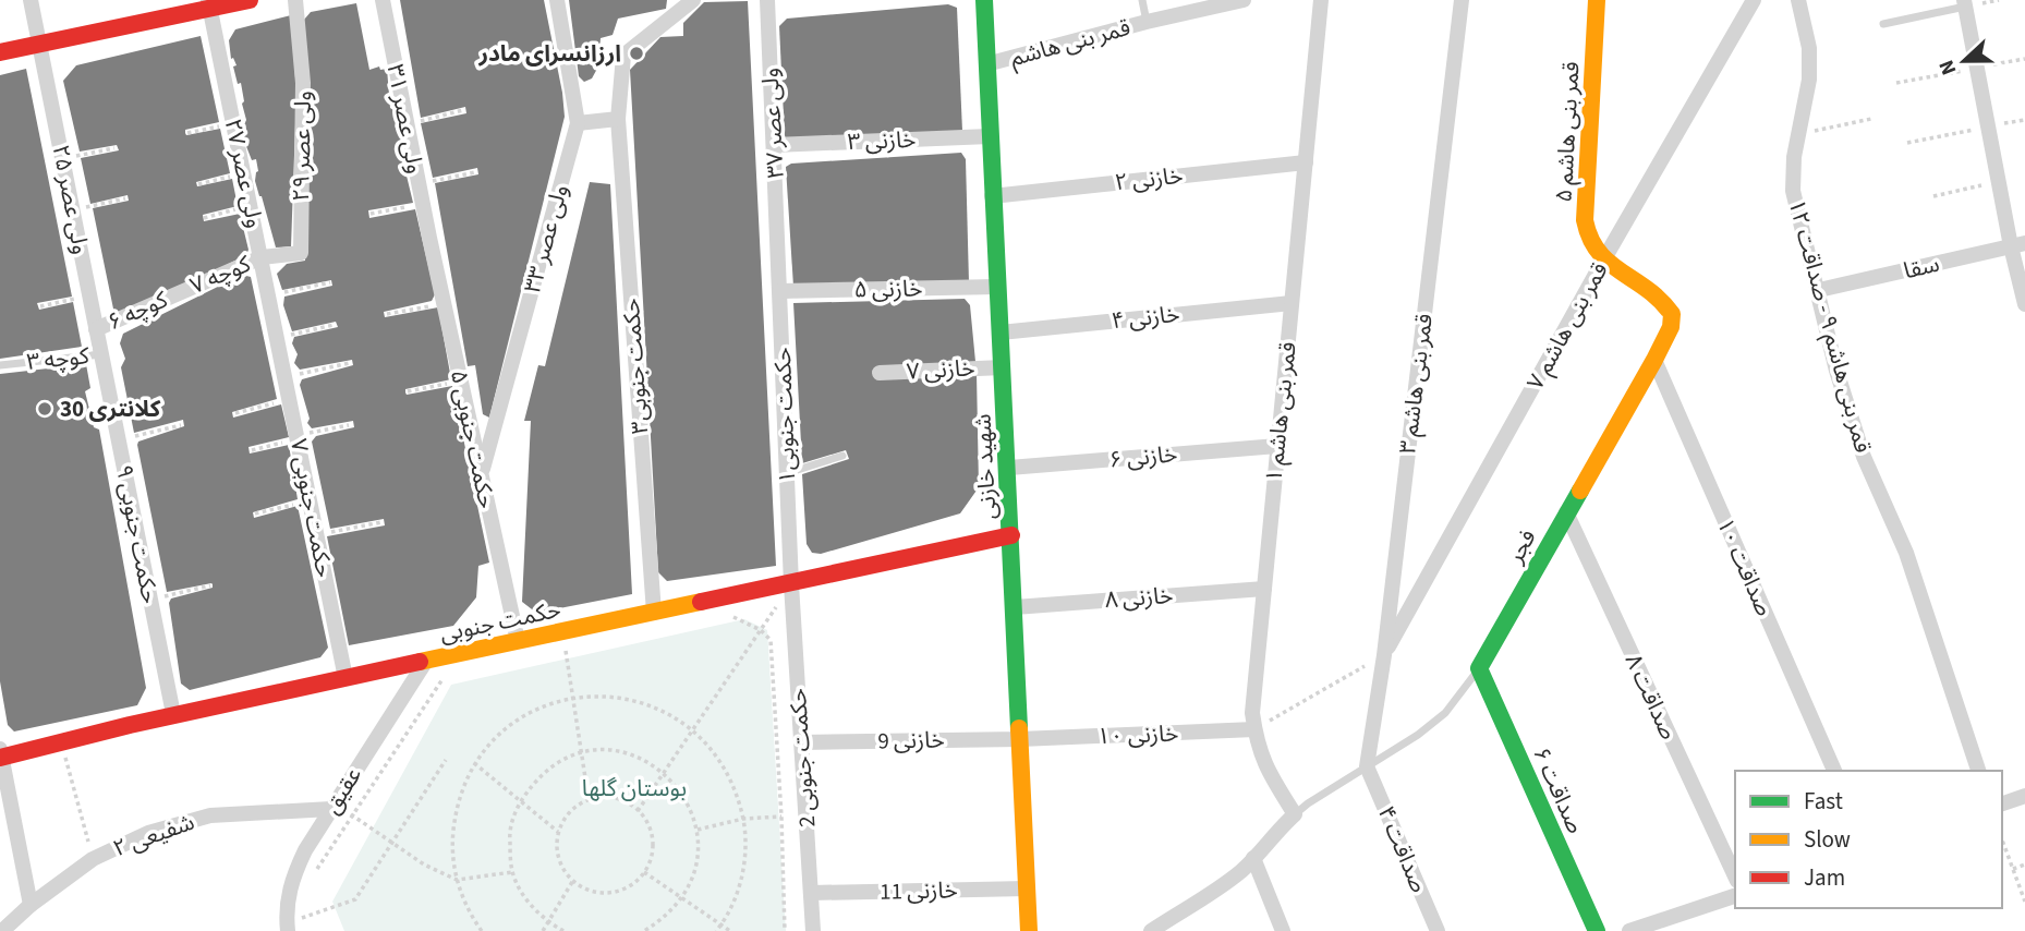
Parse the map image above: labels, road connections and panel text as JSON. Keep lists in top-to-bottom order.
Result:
{
  "streets": {
    "street": [
      "قمر بنی هاشم",
      "ولی عصر ۳۱",
      "ولی عصر ۳۷",
      "قمر بنی هاشم ۵",
      "خازنی ۳",
      "ولی عصر ۲۹",
      "ولی عصر ۲۷",
      "خازنی ۲",
      "ولی عصر ۲۵",
      "ولی عصر ۳۳",
      "سقا",
      "کوچه ۷",
      "خازنی ۵",
      "کوچه ۶",
      "خازنی ۴",
      "قمر بنی هاشم ۷",
      "قمر بنی هاشم ۹ - صداقت ۱۲",
      "حکمت جنوبی۳",
      "خازنی ۷",
      "قمر بنی هاشم ۳",
      "قمر بنی هاشم ۱",
      "حکمت جنوبی۱",
      "حکمت جنوبی ۵",
      "خازنی ۶",
      "شهید خازنی",
      "حکمت جنوبی ۷",
      "حکمت جنوبی ۹",
      "فجر",
      "صداقت ۱۰",
      "خازنی ۸",
      "حکمت جنوبی",
      "صداقت ۸",
      "خازنی ۱۰",
      "خازنی 9",
      "حکمت جنوبی 2",
      "عقیق",
      "صداقت ۶",
      "شفیعی ۲",
      "صداقت ۴",
      "خازنی 11"
    ],
    "lane": ["کوچه ۳"]
  },
  "crossings": [
    ["قمر بنی هاشم", "شهید خازنی"],
    ["ولی عصر ۳۱", "حکمت جنوبی ۵"],
    ["ولی عصر ۳۷", "خازنی ۳"],
    ["ولی عصر ۳۷", "حکمت جنوبی۱"],
    ["قمر بنی هاشم ۵", "قمر بنی هاشم ۷"],
    ["قمر بنی هاشم ۵", "فجر"],
    ["خازنی ۳", "شهید خازنی"],
    ["ولی عصر ۲۹", "ولی عصر ۲۷"],
    ["ولی عصر ۲۹", "کوچه ۷"],
    ["ولی عصر ۲۷", "کوچه ۷"],
    ["ولی عصر ۲۷", "حکمت جنوبی ۷"],
    ["خازنی ۲", "قمر بنی هاشم ۱"],
    ["خازنی ۲", "شهید خازنی"],
    ["ولی عصر ۲۵", "کوچه ۶"],
    ["ولی عصر ۲۵", "کوچه ۳"],
    ["ولی عصر ۲۵", "حکمت جنوبی ۹"],
    ["ولی عصر ۳۳", "حکمت جنوبی ۵"],
    ["سقا", "قمر بنی هاشم ۹ - صداقت ۱۲"],
    ["کوچه ۷", "کوچه ۶"],
    ["خازنی ۵", "حکمت جنوبی۱"],
    ["خازنی ۵", "شهید خازنی"],
    ["خازنی ۴", "قمر بنی هاشم ۱"],
    ["خازنی ۴", "شهید خازنی"],
    ["قمر بنی هاشم ۷", "قمر بنی هاشم ۳"],
    ["قمر بنی هاشم ۷", "فجر"],
    ["کوچه ۳", "حکمت جنوبی ۹"],
    ["حکمت جنوبی۳", "حکمت جنوبی"],
    ["خازنی ۷", "شهید خازنی"],
    ["قمر بنی هاشم ۳", "فجر"],
    ["قمر بنی هاشم ۳", "صداقت ۴"],
    ["قمر بنی هاشم ۱", "خازنی ۶"],
    ["قمر بنی هاشم ۱", "فجر"],
    ["قمر بنی هاشم ۱", "خازنی ۸"],
    ["قمر بنی هاشم ۱", "خازنی ۱۰"],
    ["حکمت جنوبی۱", "حکمت جنوبی"],
    ["حکمت جنوبی۱", "حکمت جنوبی 2"],
    ["حکمت جنوبی ۵", "حکمت جنوبی"],
    ["خازنی ۶", "شهید خازنی"],
    ["شهید خازنی", "خازنی ۸"],
    ["شهید خازنی", "حکمت جنوبی"],
    ["شهید خازنی", "خازنی ۱۰"],
    ["شهید خازنی", "خازنی 9"],
    ["شهید خازنی", "خازنی 11"],
    ["حکمت جنوبی ۷", "حکمت جنوبی"],
    ["حکمت جنوبی ۹", "حکمت جنوبی"],
    ["فجر", "صداقت ۱۰"],
    ["فجر", "صداقت ۸"],
    ["فجر", "صداقت ۶"],
    ["فجر", "صداقت ۴"],
    ["حکمت جنوبی", "حکمت جنوبی 2"],
    ["حکمت جنوبی", "عقیق"],
    ["خازنی ۱۰", "خازنی 9"],
    ["خازنی 9", "حکمت جنوبی 2"],
    ["حکمت جنوبی 2", "خازنی 11"],
    ["عقیق", "شفیعی ۲"]
  ],
  "parks": ["بوستان گلها"],
  "places": ["ارزانسرای مادر", "کلانتری 30"],
  "legend": ["Fast", "Slow", "Jam"],
  "north": "left"
}
